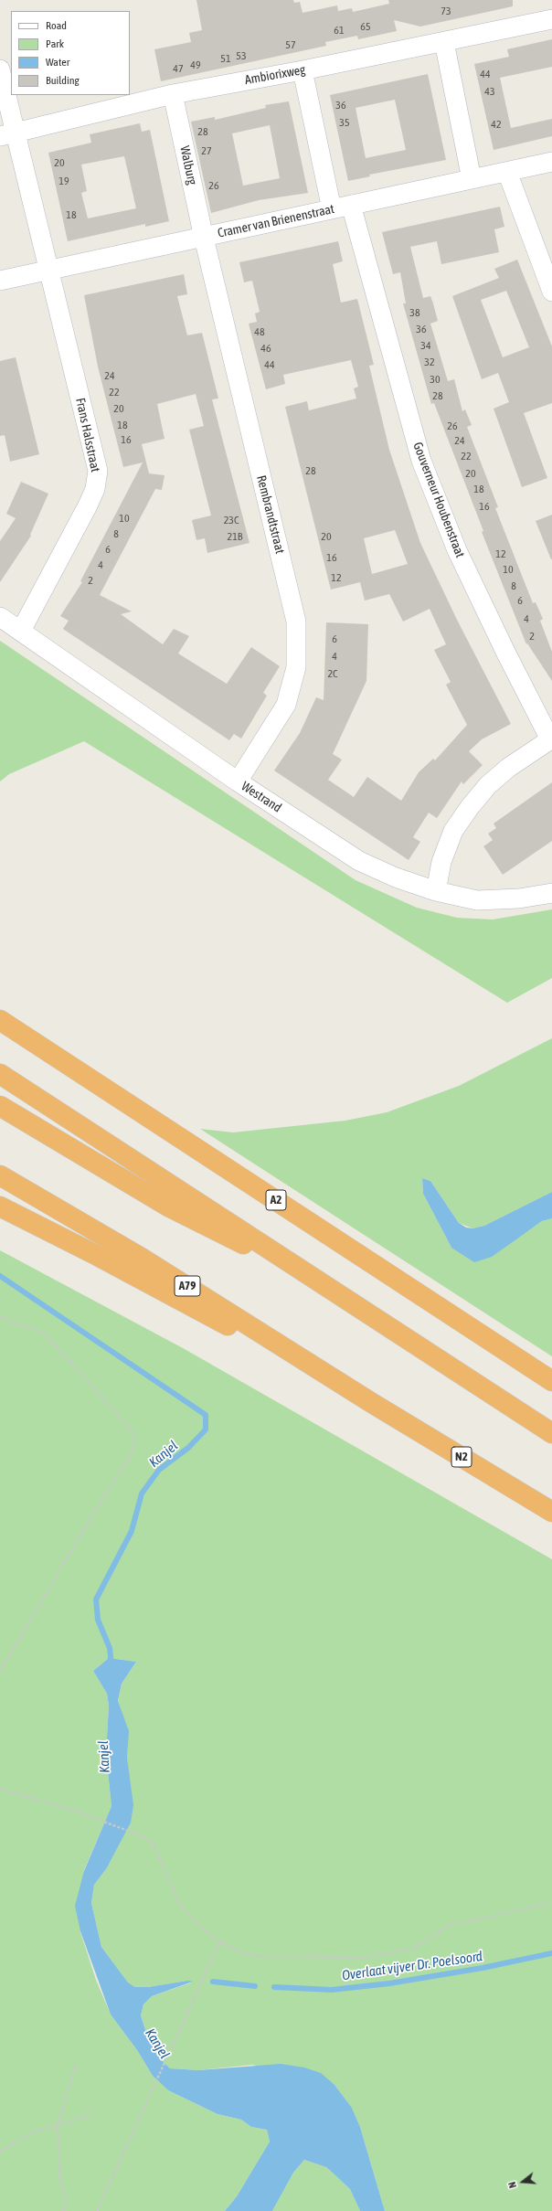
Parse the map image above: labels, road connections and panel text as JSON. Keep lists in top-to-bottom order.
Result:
{
  "streets": {
    "highway": ["A2", "A79", "N2"],
    "street": [
      "Ambiorixweg",
      "Walburg",
      "Cramer van Brienenstraat",
      "Frans Halsstraat",
      "Gouverneur Houbenstraat",
      "Rembrandtstraat",
      "Westrand"
    ]
  },
  "crossings": [
    ["Ambiorixweg", "Walburg"],
    ["Walburg", "Cramer van Brienenstraat"],
    ["Walburg", "Rembrandtstraat"],
    ["Cramer van Brienenstraat", "Frans Halsstraat"],
    ["Cramer van Brienenstraat", "Gouverneur Houbenstraat"],
    ["Cramer van Brienenstraat", "Rembrandtstraat"],
    ["Frans Halsstraat", "Westrand"],
    ["Rembrandtstraat", "Westrand"],
    ["A79", "N2"]
  ],
  "water": ["Kanjel", "Overlaat vijver Dr. Poelsoord"],
  "house_numbers": [
    "73",
    "65",
    "61",
    "57",
    "53",
    "51",
    "49",
    "47",
    "44",
    "43",
    "36",
    "35",
    "42",
    "28",
    "27",
    "20",
    "19",
    "26",
    "18",
    "38",
    "36",
    "48",
    "34",
    "46",
    "32",
    "44",
    "24",
    "30",
    "22",
    "28",
    "20",
    "18",
    "26",
    "16",
    "24",
    "22",
    "28",
    "20",
    "18",
    "16",
    "10",
    "23C",
    "8",
    "21B",
    "20",
    "6",
    "12",
    "16",
    "4",
    "10",
    "12",
    "2",
    "8",
    "6",
    "4",
    "2",
    "6",
    "4",
    "2C"
  ],
  "legend": [
    "Road",
    "Park",
    "Water",
    "Building"
  ],
  "north": "left"
}
